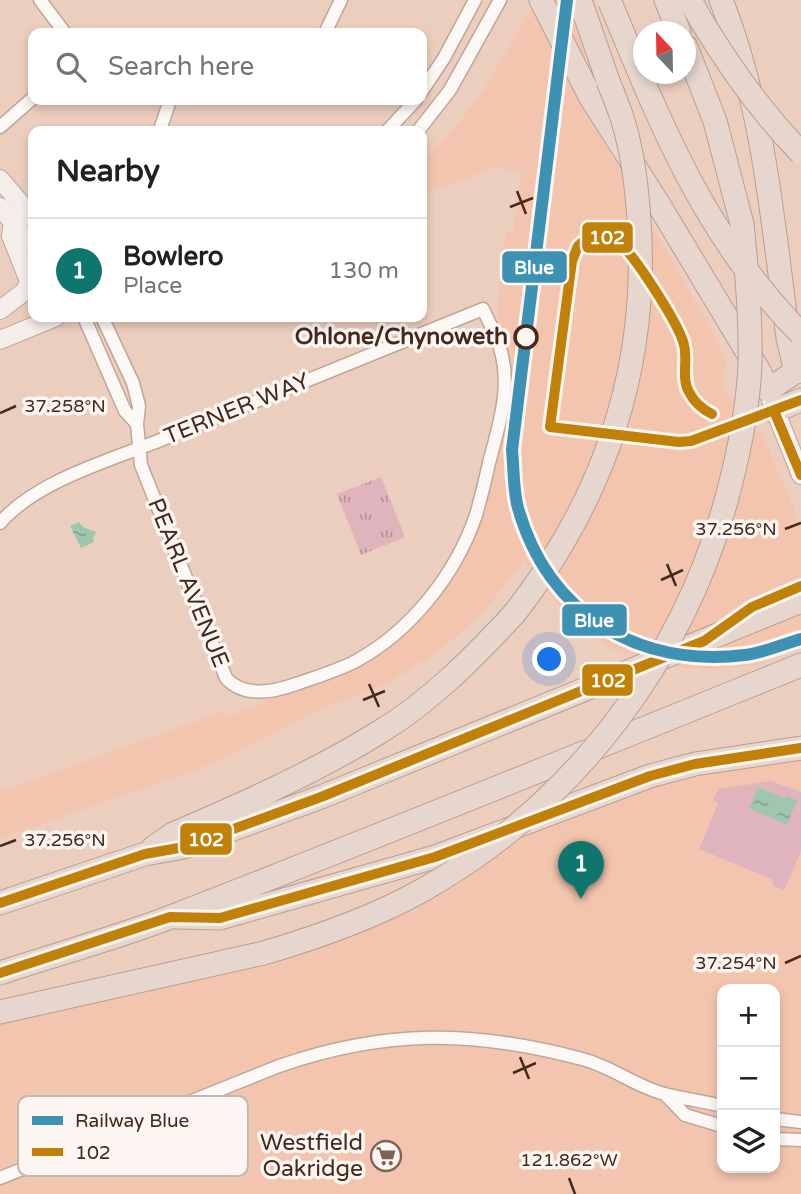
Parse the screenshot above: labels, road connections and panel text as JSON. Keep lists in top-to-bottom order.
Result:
{
  "streets": {
    "street": ["TERNER WAY", "PEARL AVENUE"]
  },
  "crossings": [
    ["TERNER WAY", "PEARL AVENUE"]
  ],
  "places": {
    "other": ["Ohlone/Chynoweth"],
    "supermarket": ["Westfield Oakridge"]
  },
  "lines": ["rail line Blue", "transit line 102"],
  "legend": ["Railway Blue", "102"],
  "north": "top",
  "page": {
    "search": "Search here",
    "heading": "Nearby",
    "list": [
      {
        "mark": "1",
        "name": "Bowlero",
        "note": "Place",
        "value": "130 m"
      }
    ],
    "pins": "1",
    "map_buttons": ["+", "−"]
  },
  "coordinates": [
    "37.258°N",
    "37.256°N",
    "37.254°N",
    "121.862°W"
  ]
}
